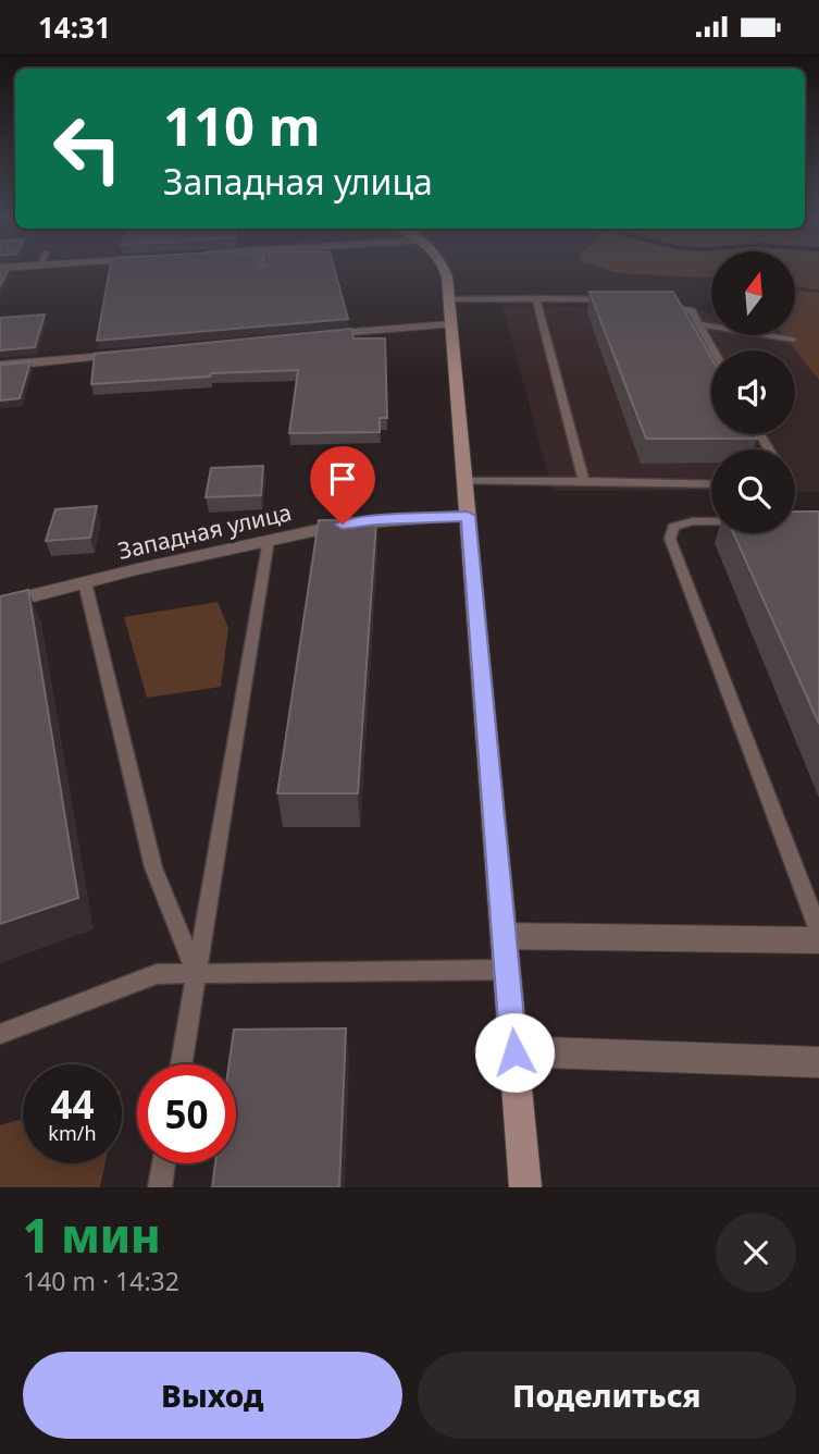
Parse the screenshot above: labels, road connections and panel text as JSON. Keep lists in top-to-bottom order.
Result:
{
  "streets": {
    "street": ["Западная улица"]
  },
  "north": "top",
  "page": {
    "status": "14:31",
    "turn": ["110 m", "Западная улица"],
    "speed": "44 km/h",
    "limit": "50",
    "heading": ["1 мин", "140 m · 14:32"],
    "buttons": ["Выход", "Поделиться"]
  }
}
